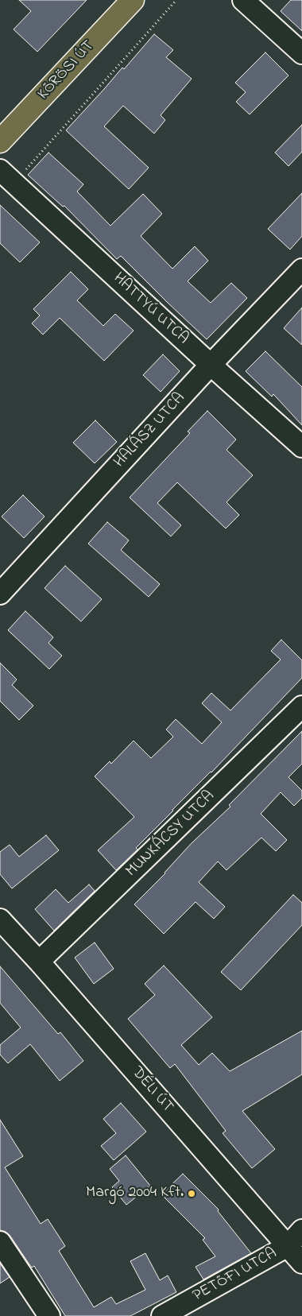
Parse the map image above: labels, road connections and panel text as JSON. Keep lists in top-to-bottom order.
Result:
{
  "streets": {
    "main road": ["KŐRÖSI ÚT"],
    "street": [
      "HATTYÚ UTCA",
      "HALÁSZ UTCA",
      "MUNKÁCSY UTCA",
      "DÉLI ÚT",
      "PETŐFI UTCA"
    ]
  },
  "crossings": [
    ["HATTYÚ UTCA", "HALÁSZ UTCA"],
    ["MUNKÁCSY UTCA", "DÉLI ÚT"],
    ["DÉLI ÚT", "PETŐFI UTCA"]
  ],
  "places": ["Margó 2004 Kft."]
}
